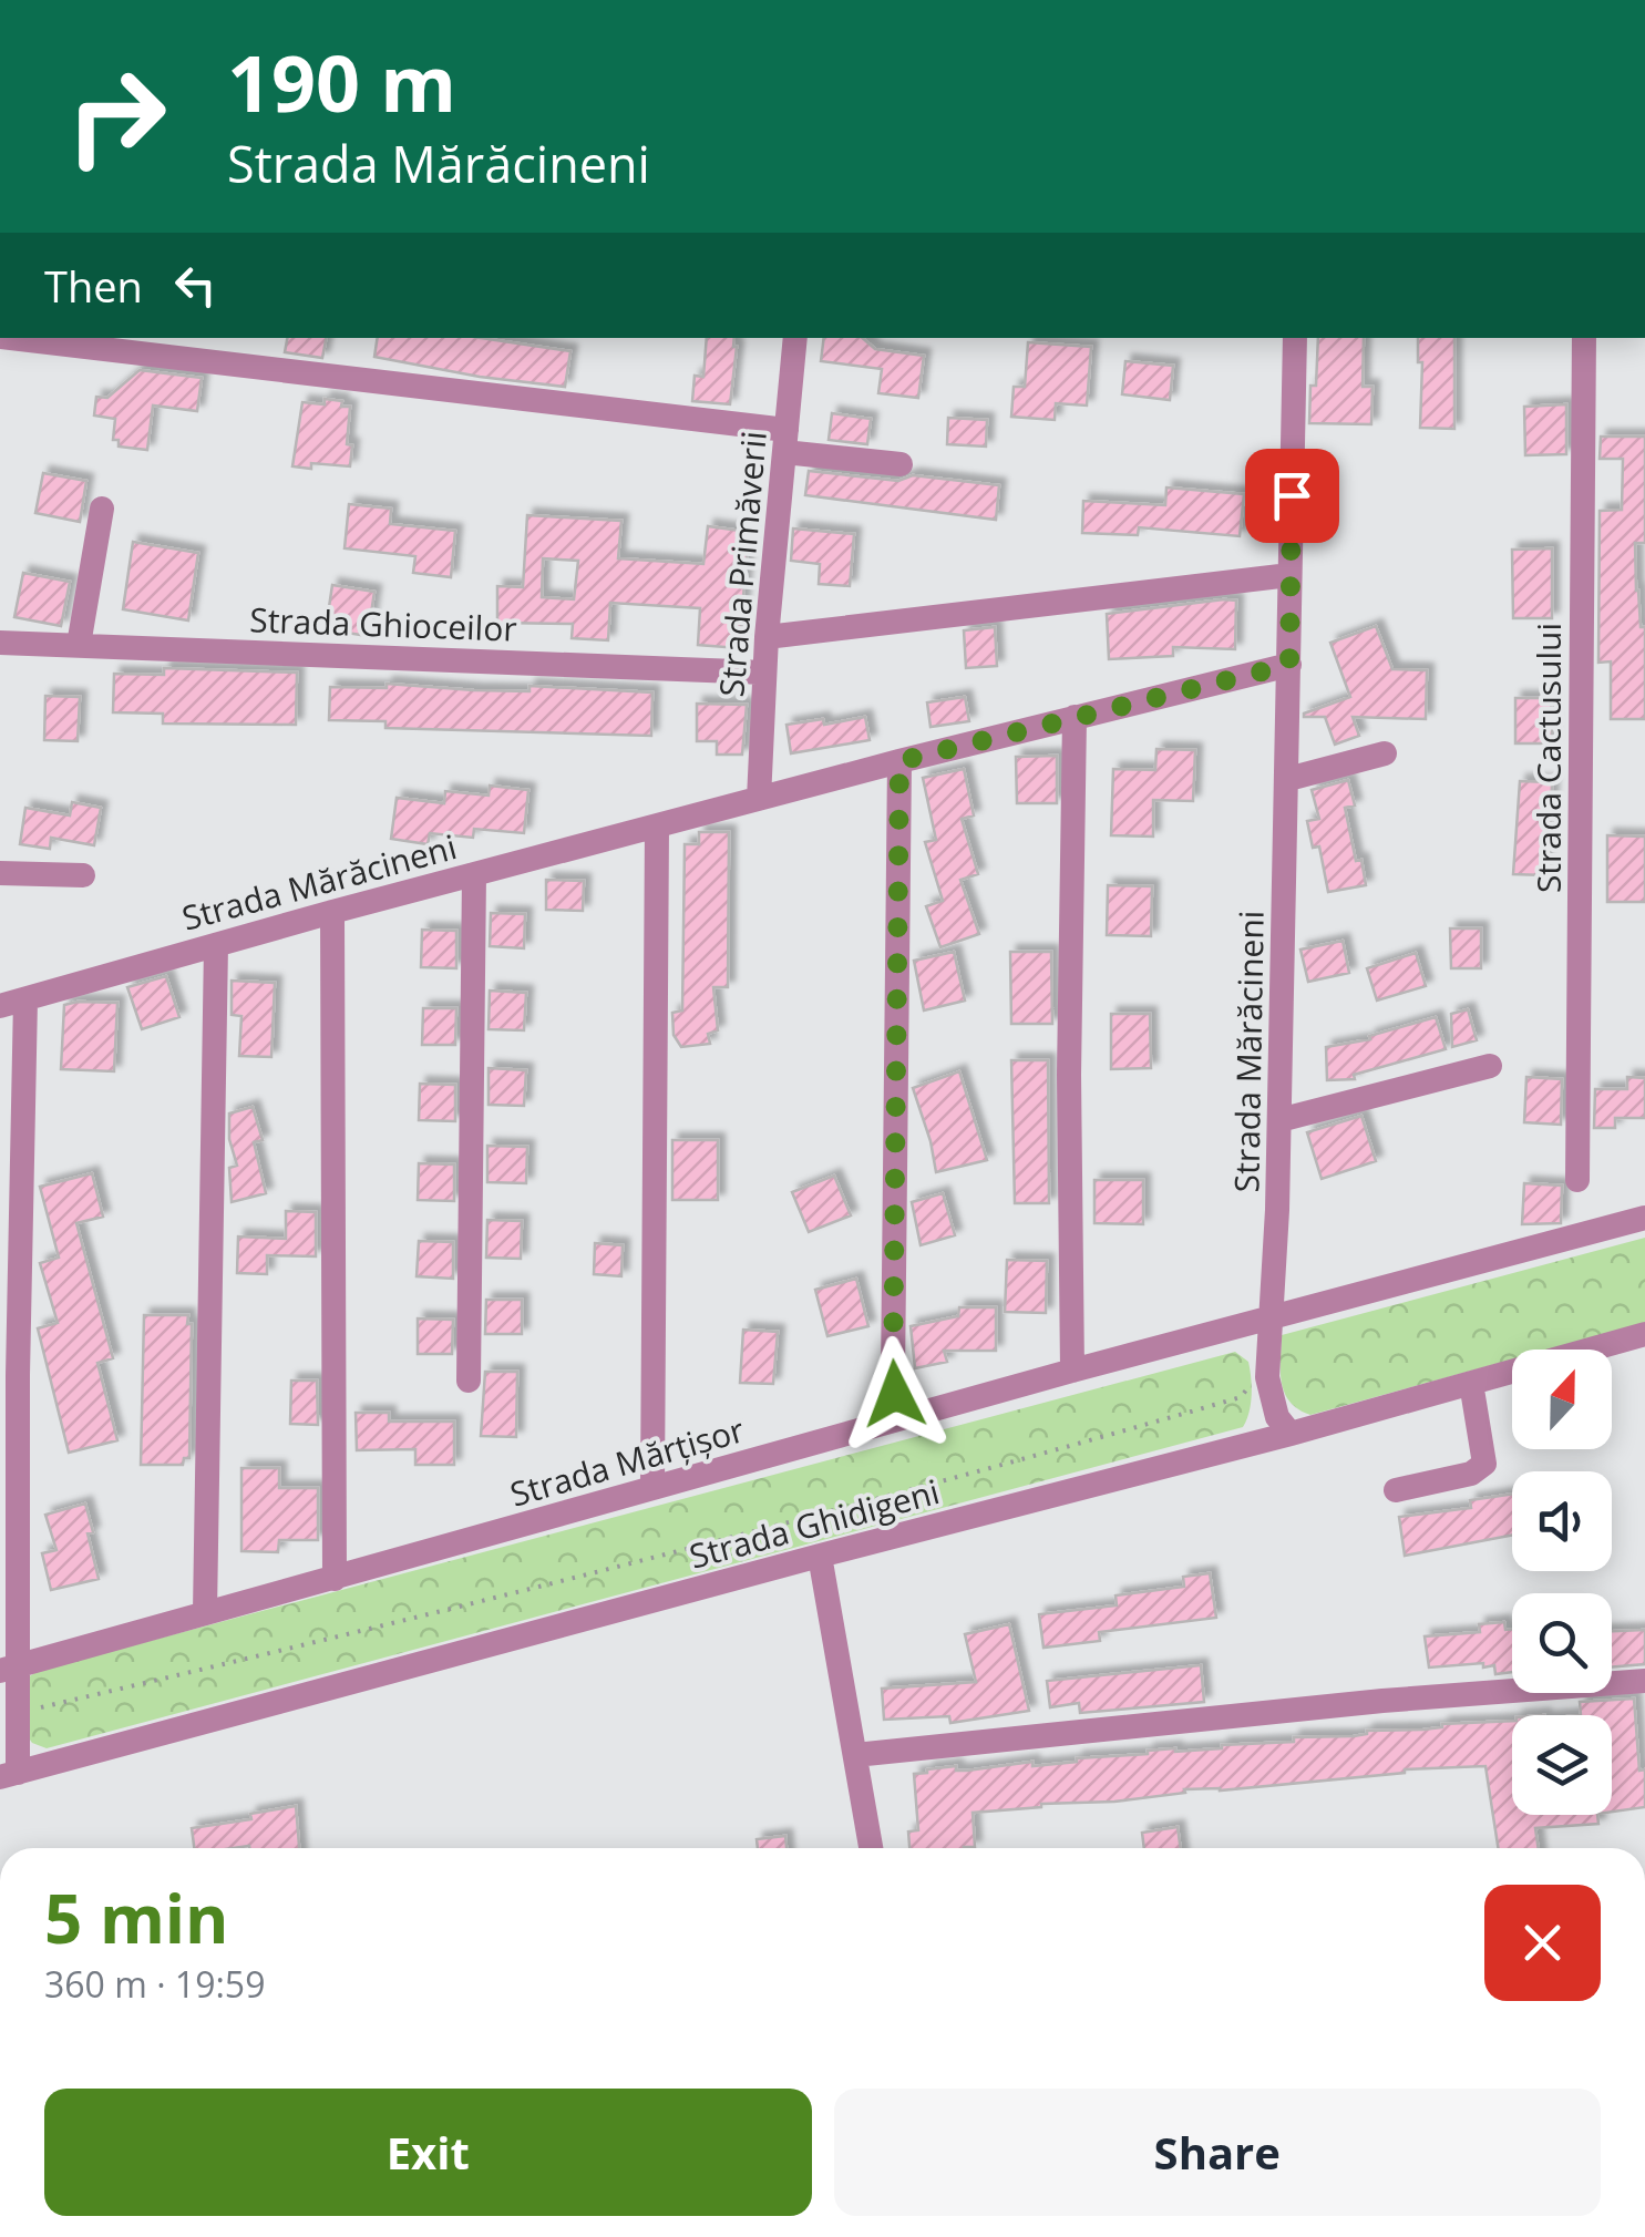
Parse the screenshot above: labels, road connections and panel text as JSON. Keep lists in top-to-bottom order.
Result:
{
  "streets": {
    "street": [
      "Strada Primăverii",
      "Strada Ghioceilor",
      "Strada Cactusului",
      "Strada Mărăcineni",
      "Strada Mărțișor",
      "Strada Ghidigeni"
    ]
  },
  "crossings": [
    ["Strada Primăverii", "Strada Ghioceilor"],
    ["Strada Primăverii", "Strada Mărăcineni"],
    ["Strada Mărăcineni", "Strada Mărțișor"],
    ["Strada Mărăcineni", "Strada Ghidigeni"]
  ],
  "north": "top",
  "page": {
    "turn": ["190 m", "Strada Mărăcineni"],
    "then": "Then",
    "heading": ["5 min", "360 m · 19:59"],
    "buttons": ["Exit", "Share"]
  }
}
